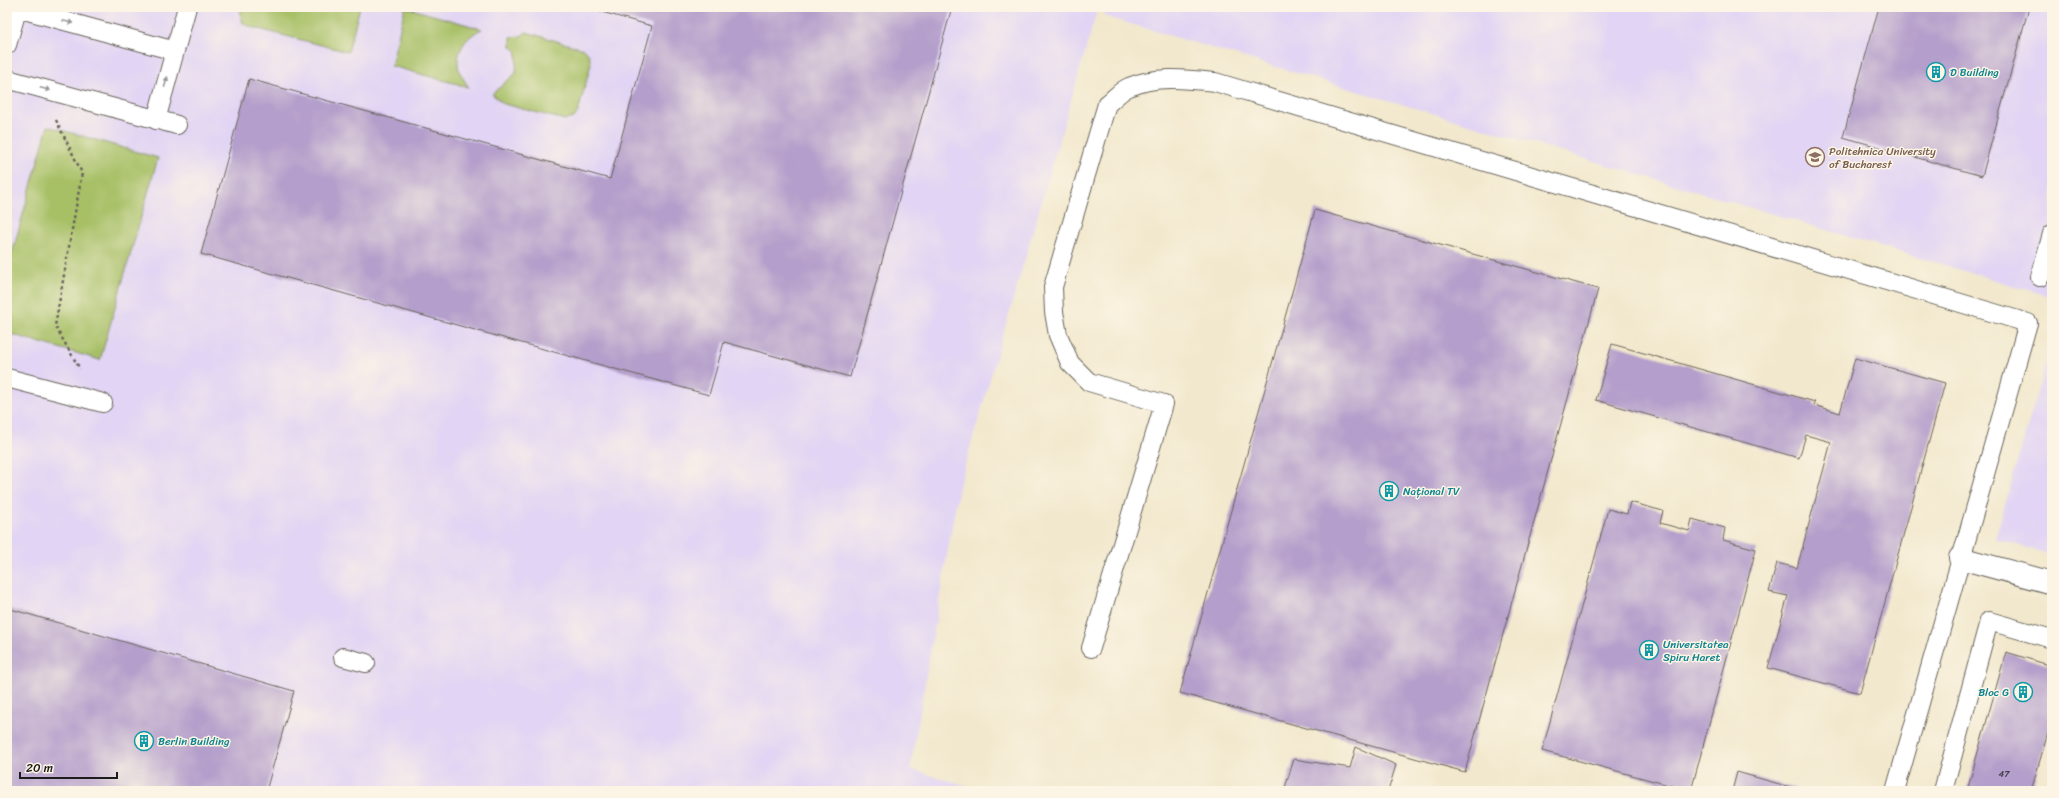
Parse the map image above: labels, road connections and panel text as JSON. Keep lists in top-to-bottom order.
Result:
{
  "places": {
    "building": [
      "D Building",
      "Național TV",
      "Universitatea Spiru Haret",
      "Bloc G",
      "Berlin Building"
    ],
    "school or university": ["Politehnica University of Bucharest"]
  },
  "house_numbers": ["47"],
  "scale_bar": "20 m"
}
